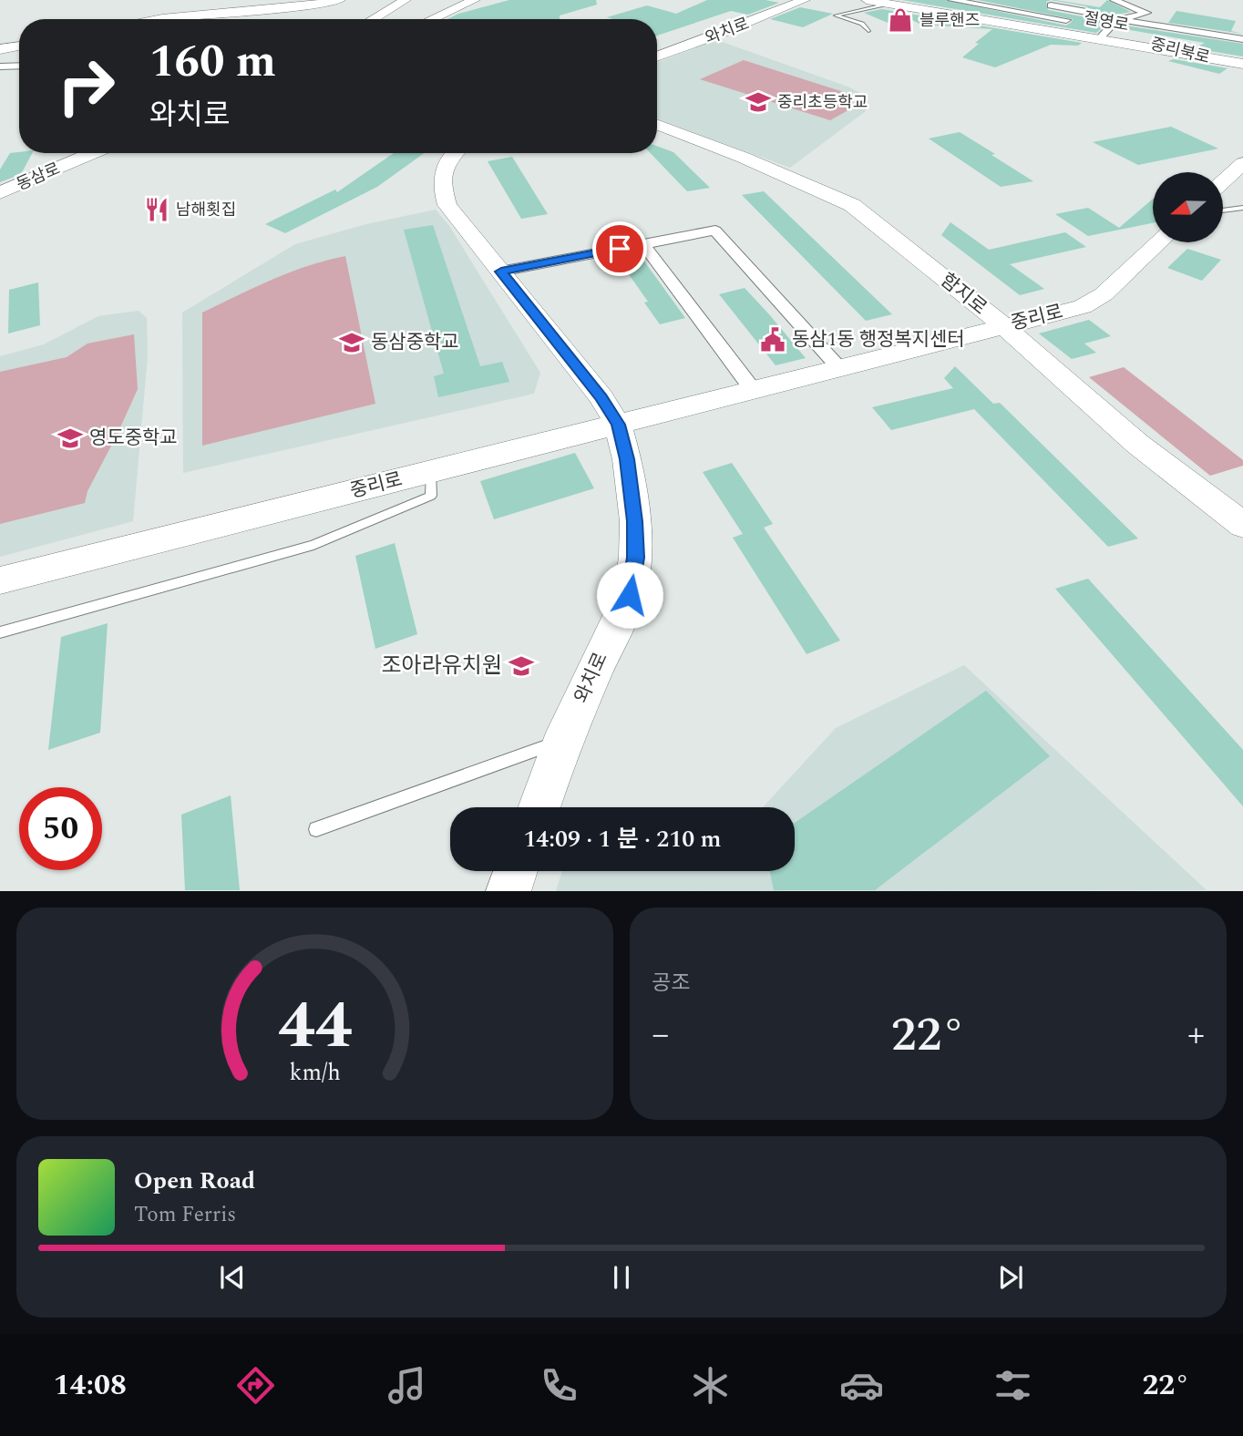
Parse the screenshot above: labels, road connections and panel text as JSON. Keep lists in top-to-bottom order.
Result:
{
  "streets": {
    "main road": [
      "절영로",
      "와치로",
      "중리북로",
      "동삼로",
      "함지로",
      "중리로"
    ]
  },
  "crossings": [
    ["절영로", "중리북로"],
    ["와치로", "중리로"],
    ["함지로", "중리로"]
  ],
  "places": {
    "shop": ["블루핸즈"],
    "school or university": [
      "중리초등학교",
      "동삼중학교",
      "영도중학교",
      "조아라유치원"
    ],
    "restaurant": ["남해횟집"],
    "public building": ["동삼1동 행정복지센터"]
  },
  "north": "left",
  "page": {
    "turn": ["160 m", "와치로"],
    "limit": "50",
    "trip": "14:09 · 1 분 · 210 m",
    "tile": "공조",
    "heat": ["−", "22°", "+"],
    "song": ["Open Road", "Tom Ferris"],
    "tabs": ["14:08", "22°"],
    "gauge": ["44", "km/h"]
  }
}
